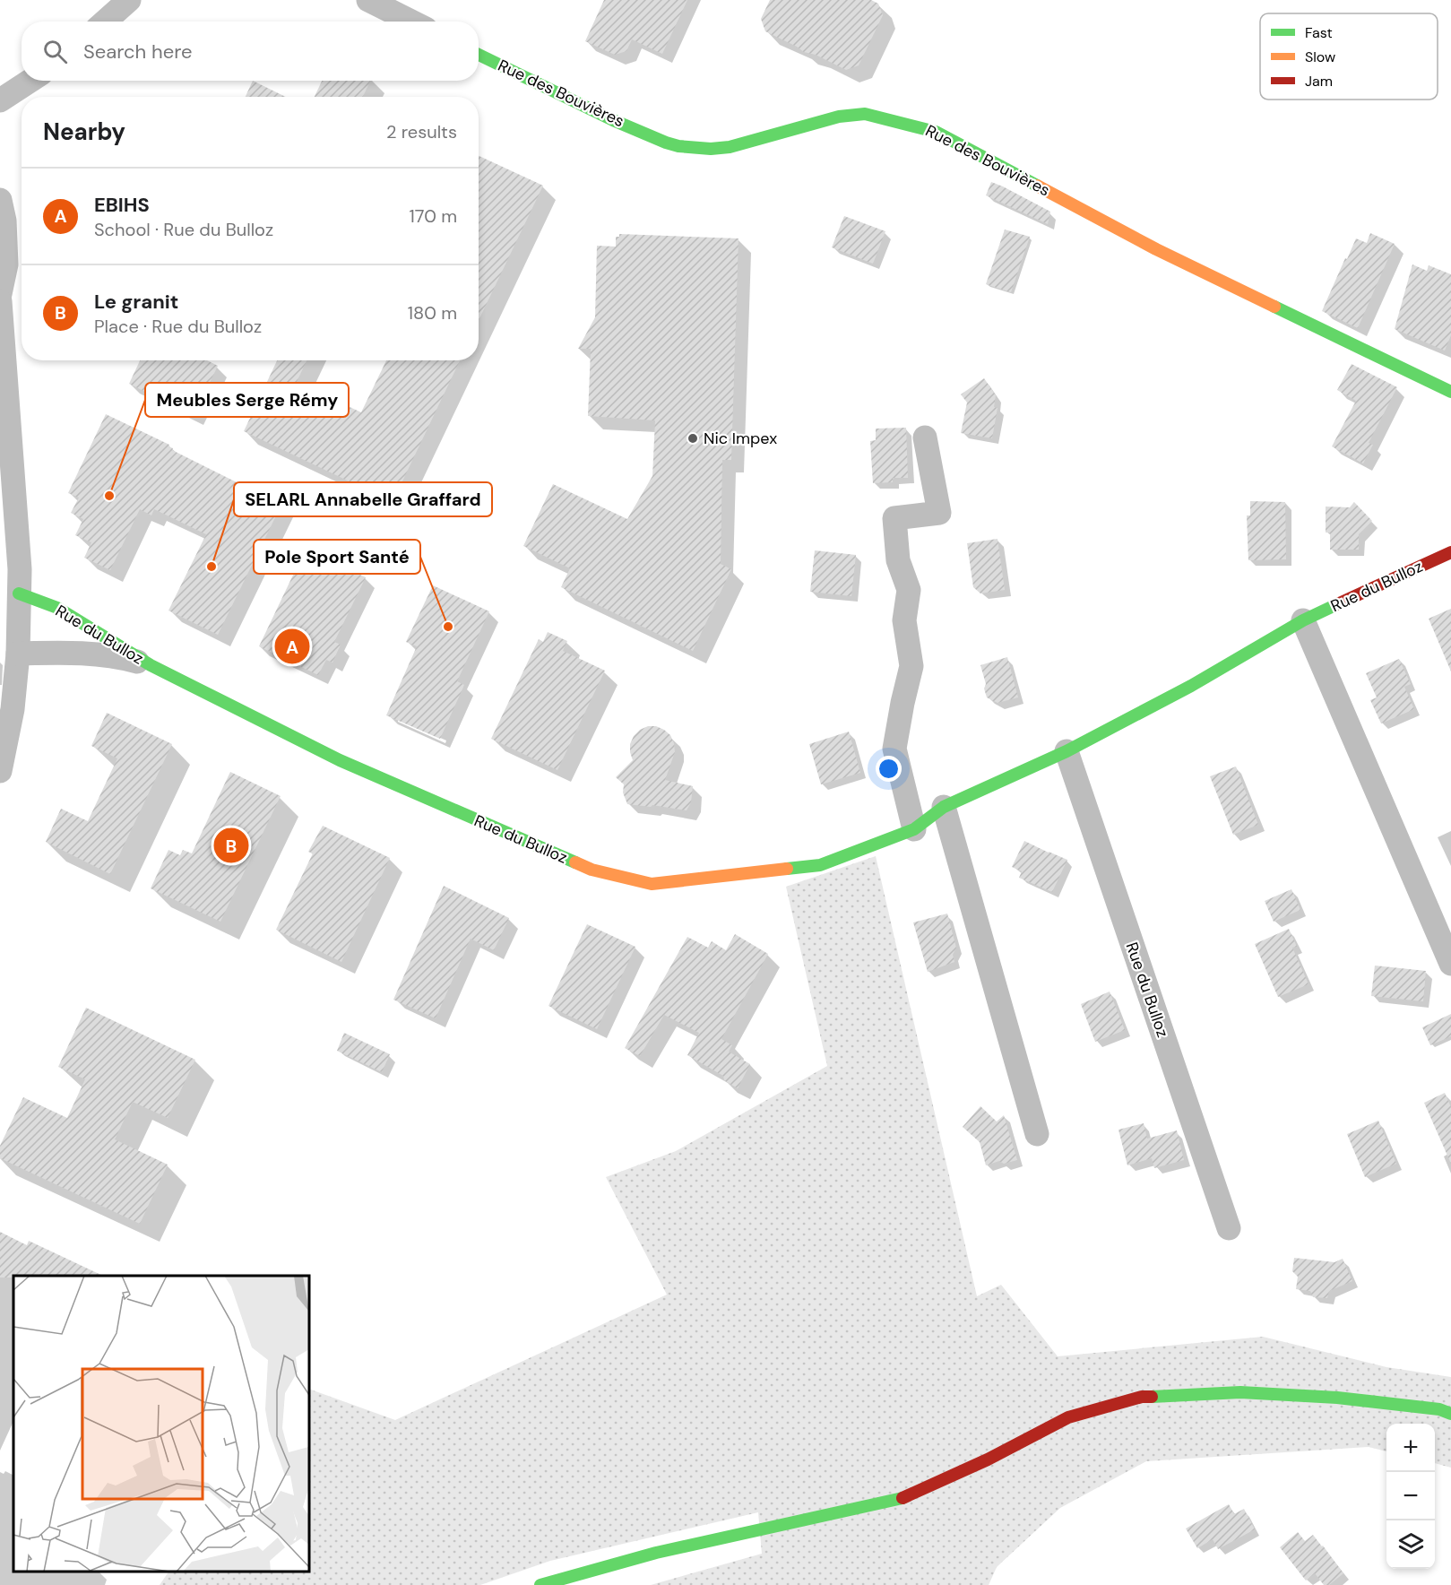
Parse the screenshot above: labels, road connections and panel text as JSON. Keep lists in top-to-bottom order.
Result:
{
  "streets": {
    "street": ["Rue des Bouvières", "Rue du Bulloz"]
  },
  "places": [
    "Nic Impex",
    "Meubles Serge Rémy",
    "SELARL Annabelle Graffard",
    "Pole Sport Santé"
  ],
  "legend": ["Fast", "Slow", "Jam"],
  "page": {
    "search": "Search here",
    "heading": ["Nearby", "2 results"],
    "list": [
      {
        "mark": "A",
        "name": "EBIHS",
        "note": "School · Rue du Bulloz",
        "value": "170 m"
      },
      {
        "mark": "B",
        "name": "Le granit",
        "note": "Place · Rue du Bulloz",
        "value": "180 m"
      }
    ],
    "pins": ["A", "B"],
    "map_buttons": ["+", "−"]
  }
}
